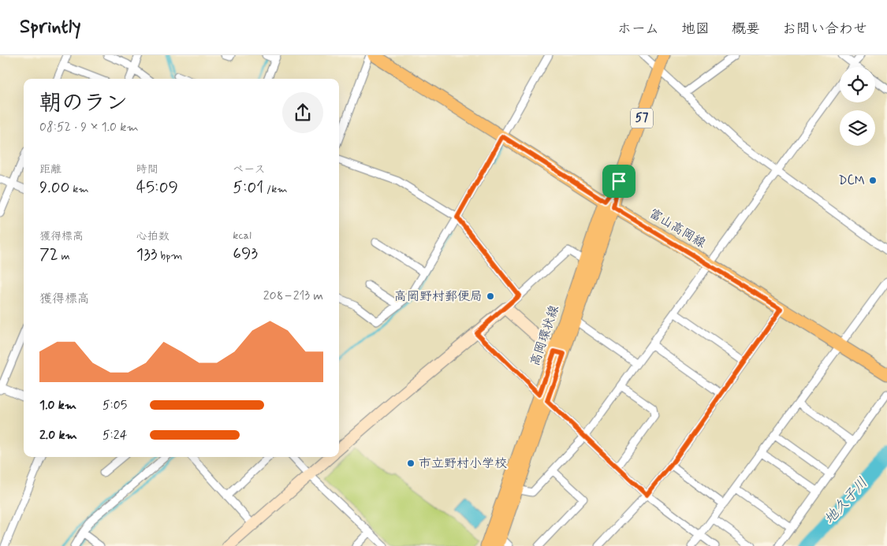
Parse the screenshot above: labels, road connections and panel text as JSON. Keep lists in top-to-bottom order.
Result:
{
  "streets": {
    "main road": ["57", "富山高岡線", "高岡環状線"]
  },
  "crossings": [
    ["富山高岡線", "高岡環状線"]
  ],
  "water": ["地久子川"],
  "places": ["DCM", "高岡野村郵便局", "市立野村小学校"],
  "page": {
    "header": "Sprintly",
    "nav": [
      "ホーム",
      "地図",
      "概要",
      "お問い合わせ"
    ],
    "heading": ["朝のラン", "08:52 · 9 × 1.0 km"],
    "stats": [
      ["距離", "9.00 km"],
      ["時間", "45:09"],
      ["ペース", "5:01 /km"],
      ["獲得標高", "72 m"],
      ["心拍数", "133 bpm"],
      ["kcal", "693"]
    ],
    "chart": ["獲得標高", "208–213 m"],
    "list": [
      {
        "name": "1.0 km",
        "note": "5:05"
      },
      {
        "name": "2.0 km",
        "note": "5:24"
      }
    ]
  }
}
